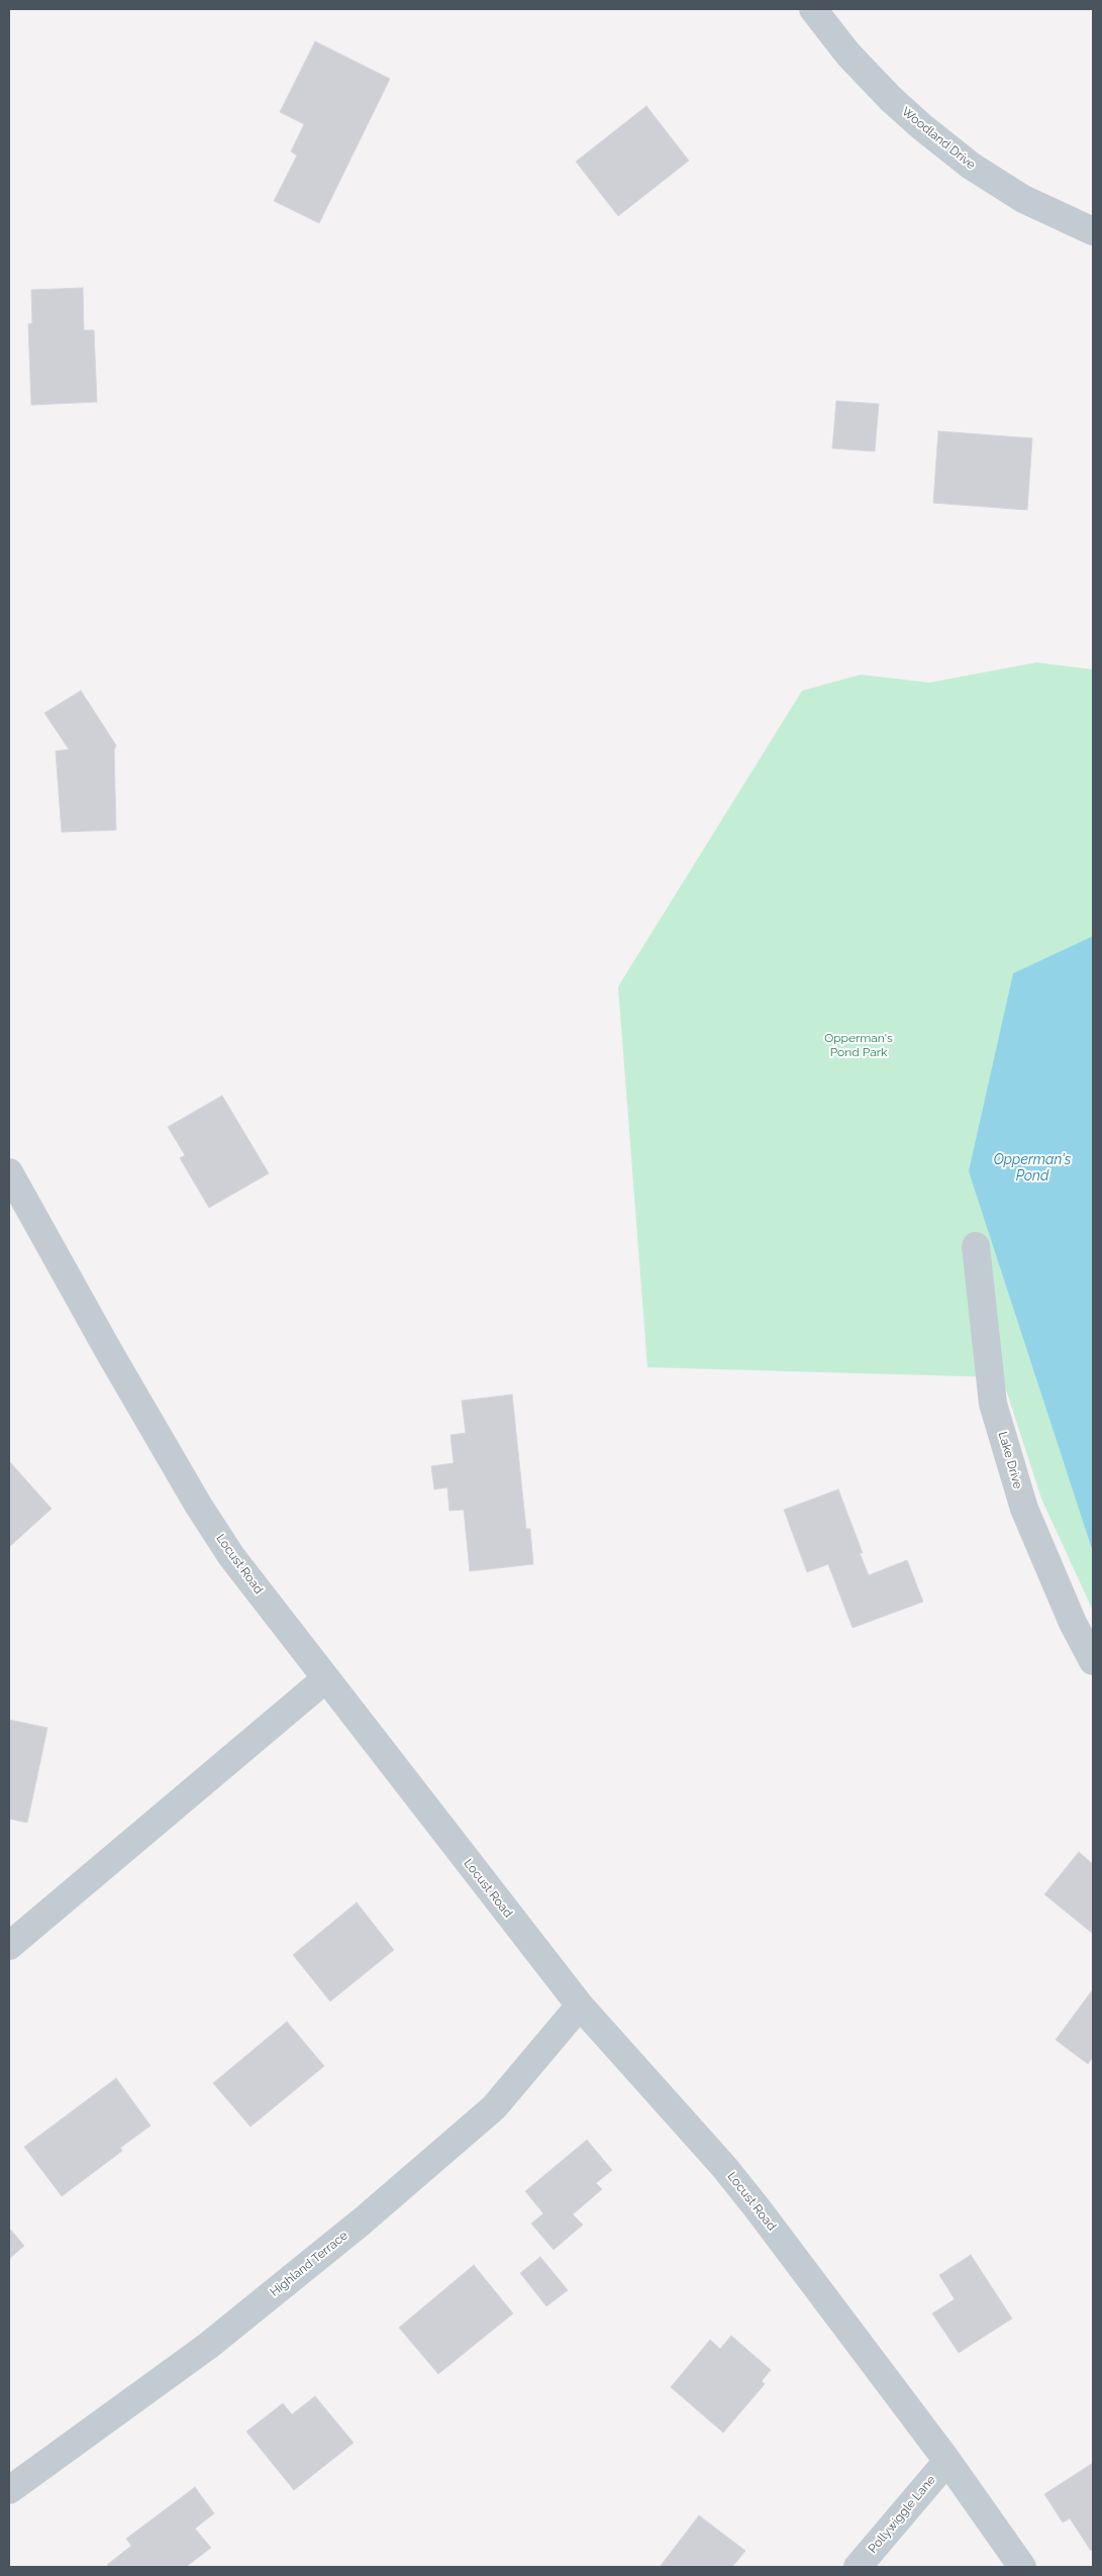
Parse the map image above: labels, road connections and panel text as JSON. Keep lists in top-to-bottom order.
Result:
{
  "streets": {
    "street": [
      "Woodland Drive",
      "Lake Drive",
      "Locust Road",
      "Highland Terrace",
      "Pollywiggle Lane"
    ]
  },
  "crossings": [
    ["Locust Road", "Highland Terrace"],
    ["Locust Road", "Pollywiggle Lane"]
  ],
  "water": ["Opperman's Pond"],
  "parks": ["Opperman's Pond Park"]
}
